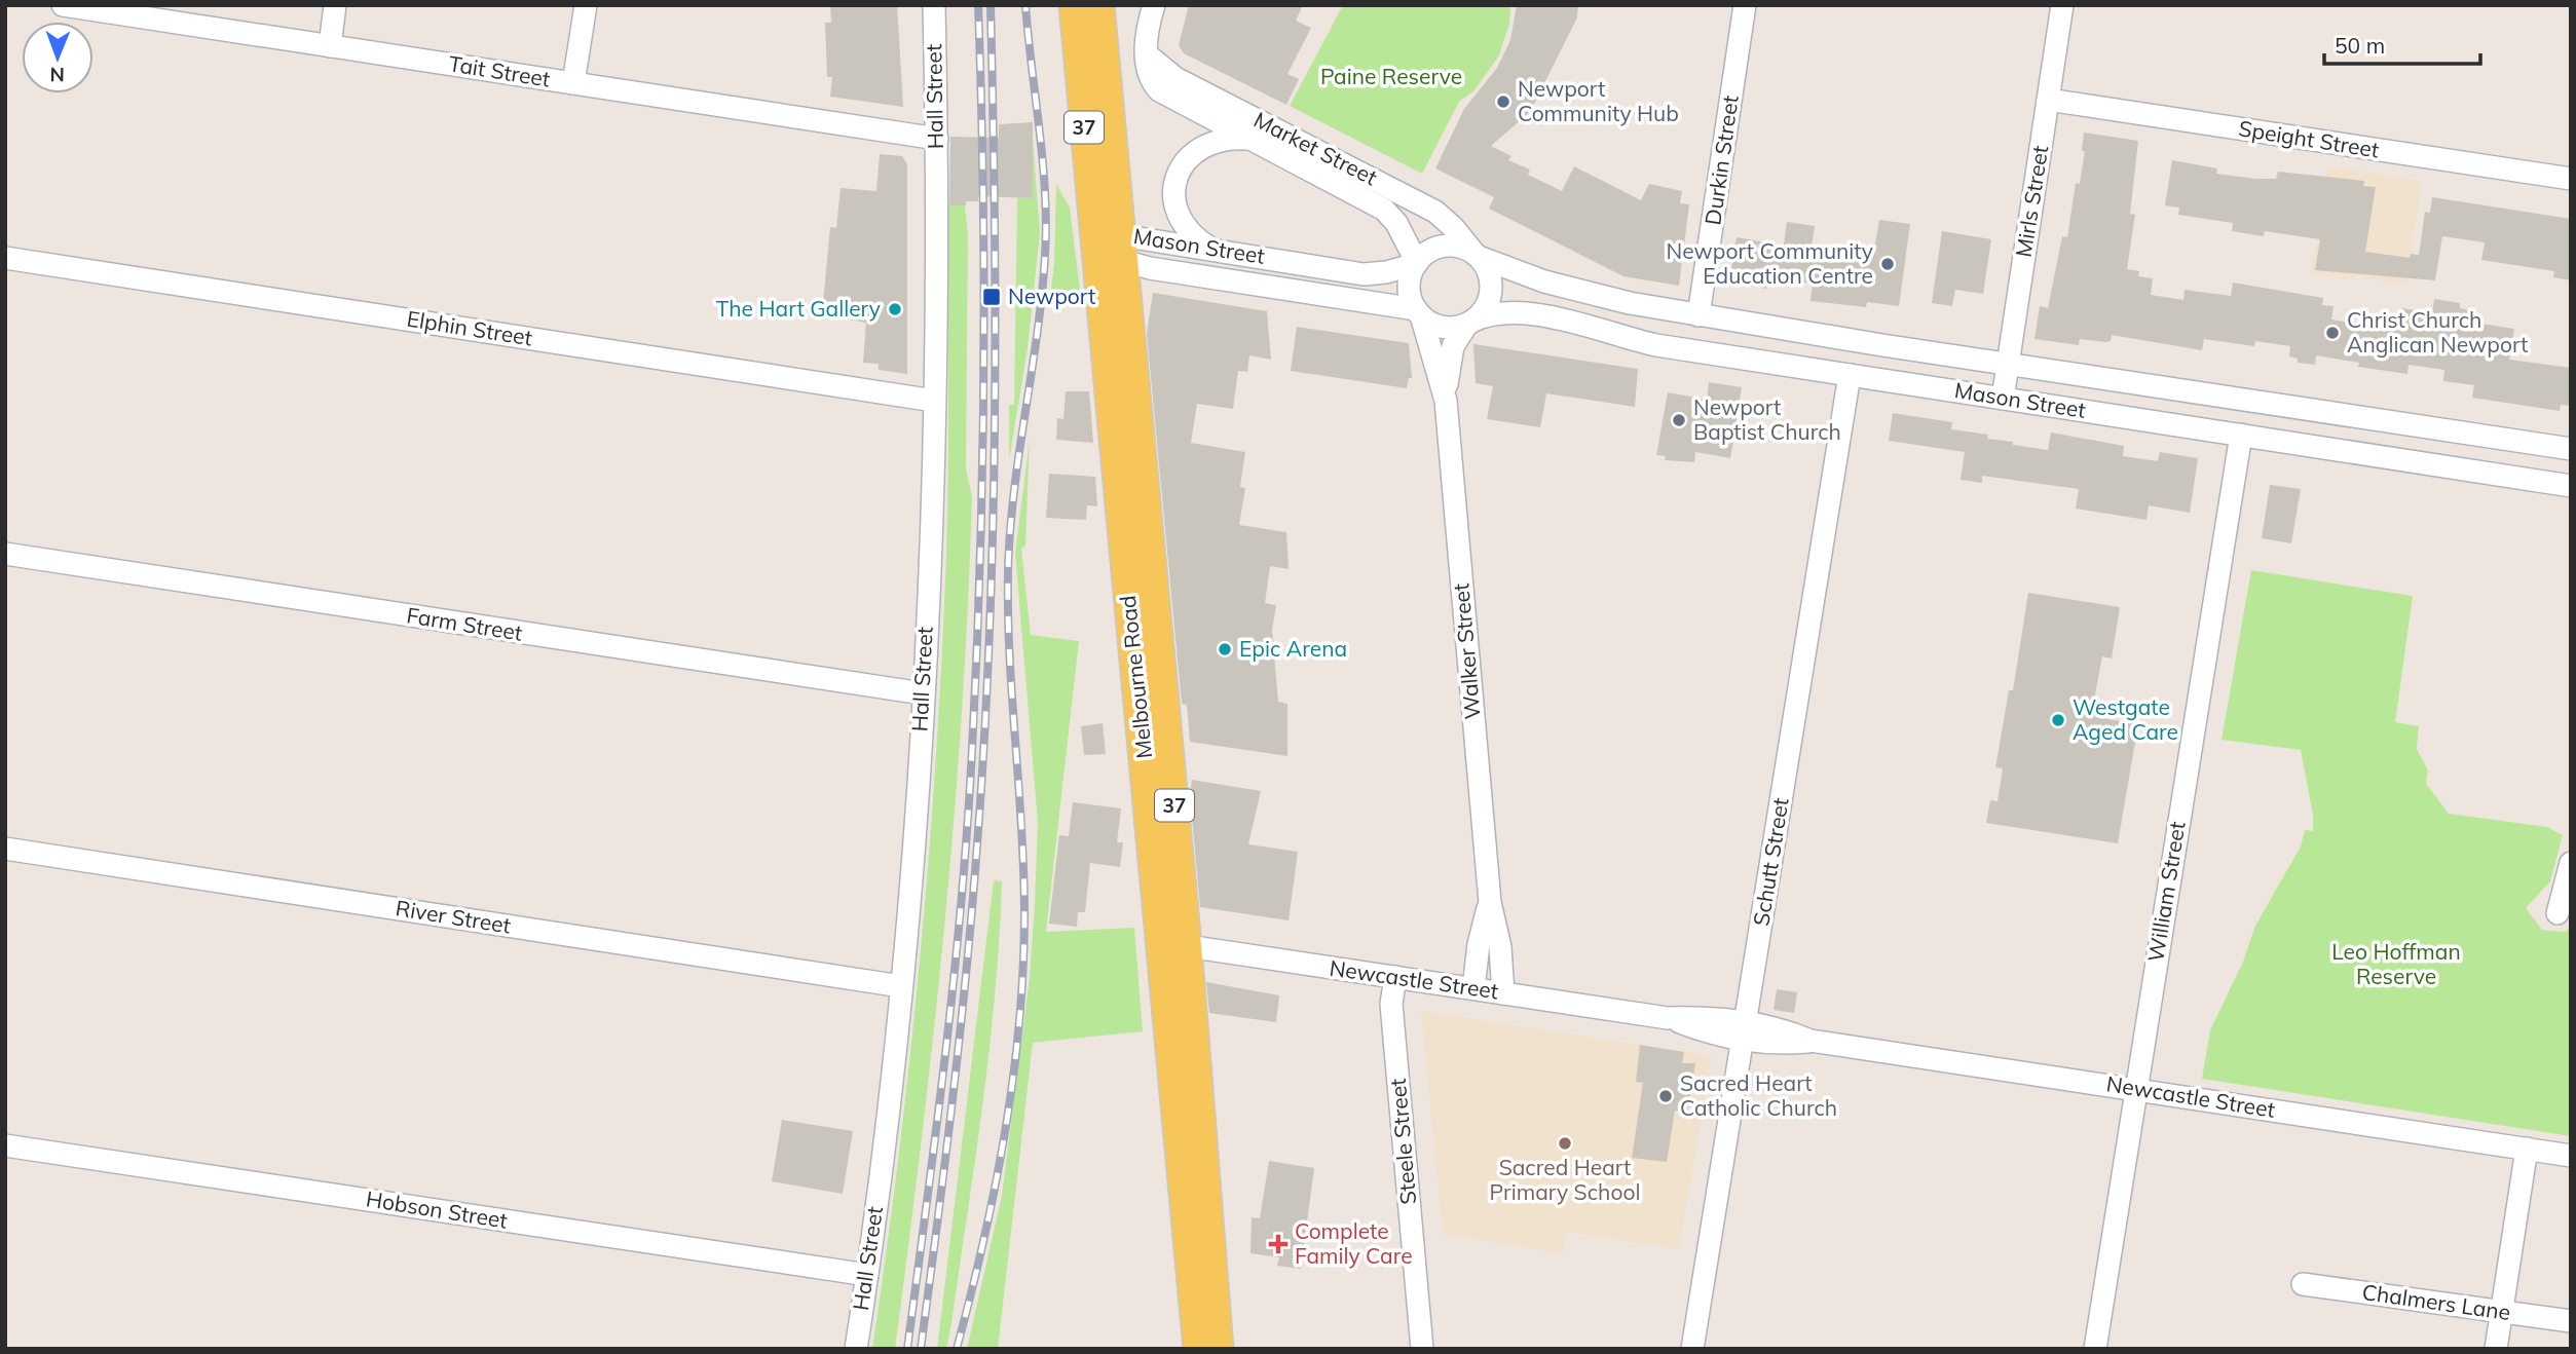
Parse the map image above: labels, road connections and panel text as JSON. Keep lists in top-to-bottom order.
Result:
{
  "streets": {
    "main road": ["37", "Melbourne Road"],
    "street": [
      "Tait Street",
      "Hall Street",
      "Speight Street",
      "Market Street",
      "Durkin Street",
      "Mirls Street",
      "Mason Street",
      "Elphin Street",
      "Farm Street",
      "Walker Street",
      "Schutt Street",
      "William Street",
      "River Street",
      "Newcastle Street",
      "Steele Street",
      "Hobson Street",
      "Chalmers Lane"
    ]
  },
  "crossings": [
    ["Tait Street", "Hall Street"],
    ["Hall Street", "Elphin Street"],
    ["Hall Street", "Farm Street"],
    ["Hall Street", "River Street"],
    ["Hall Street", "Hobson Street"],
    ["Speight Street", "Mirls Street"],
    ["Market Street", "Mason Street"],
    ["Market Street", "Walker Street"],
    ["Durkin Street", "Mason Street"],
    ["Mirls Street", "Mason Street"],
    ["Mason Street", "Walker Street"],
    ["Mason Street", "Melbourne Road"],
    ["Mason Street", "Schutt Street"],
    ["Mason Street", "William Street"],
    ["Walker Street", "Newcastle Street"],
    ["Melbourne Road", "Newcastle Street"],
    ["Schutt Street", "Newcastle Street"],
    ["William Street", "Newcastle Street"],
    ["Newcastle Street", "Steele Street"]
  ],
  "parks": ["Paine Reserve", "Leo Hoffman Reserve"],
  "places": {
    "other": [
      "Newport Community Hub",
      "Newport Community Education Centre",
      "The Hart Gallery",
      "Christ Church Anglican Newport",
      "Newport Baptist Church",
      "Epic Arena",
      "Westgate Aged Care",
      "Sacred Heart Catholic Church",
      "Sacred Heart Primary School"
    ],
    "transit": ["Newport"],
    "health": ["Complete Family Care"]
  },
  "scale_bar": "50 m",
  "north": "bottom"
}
